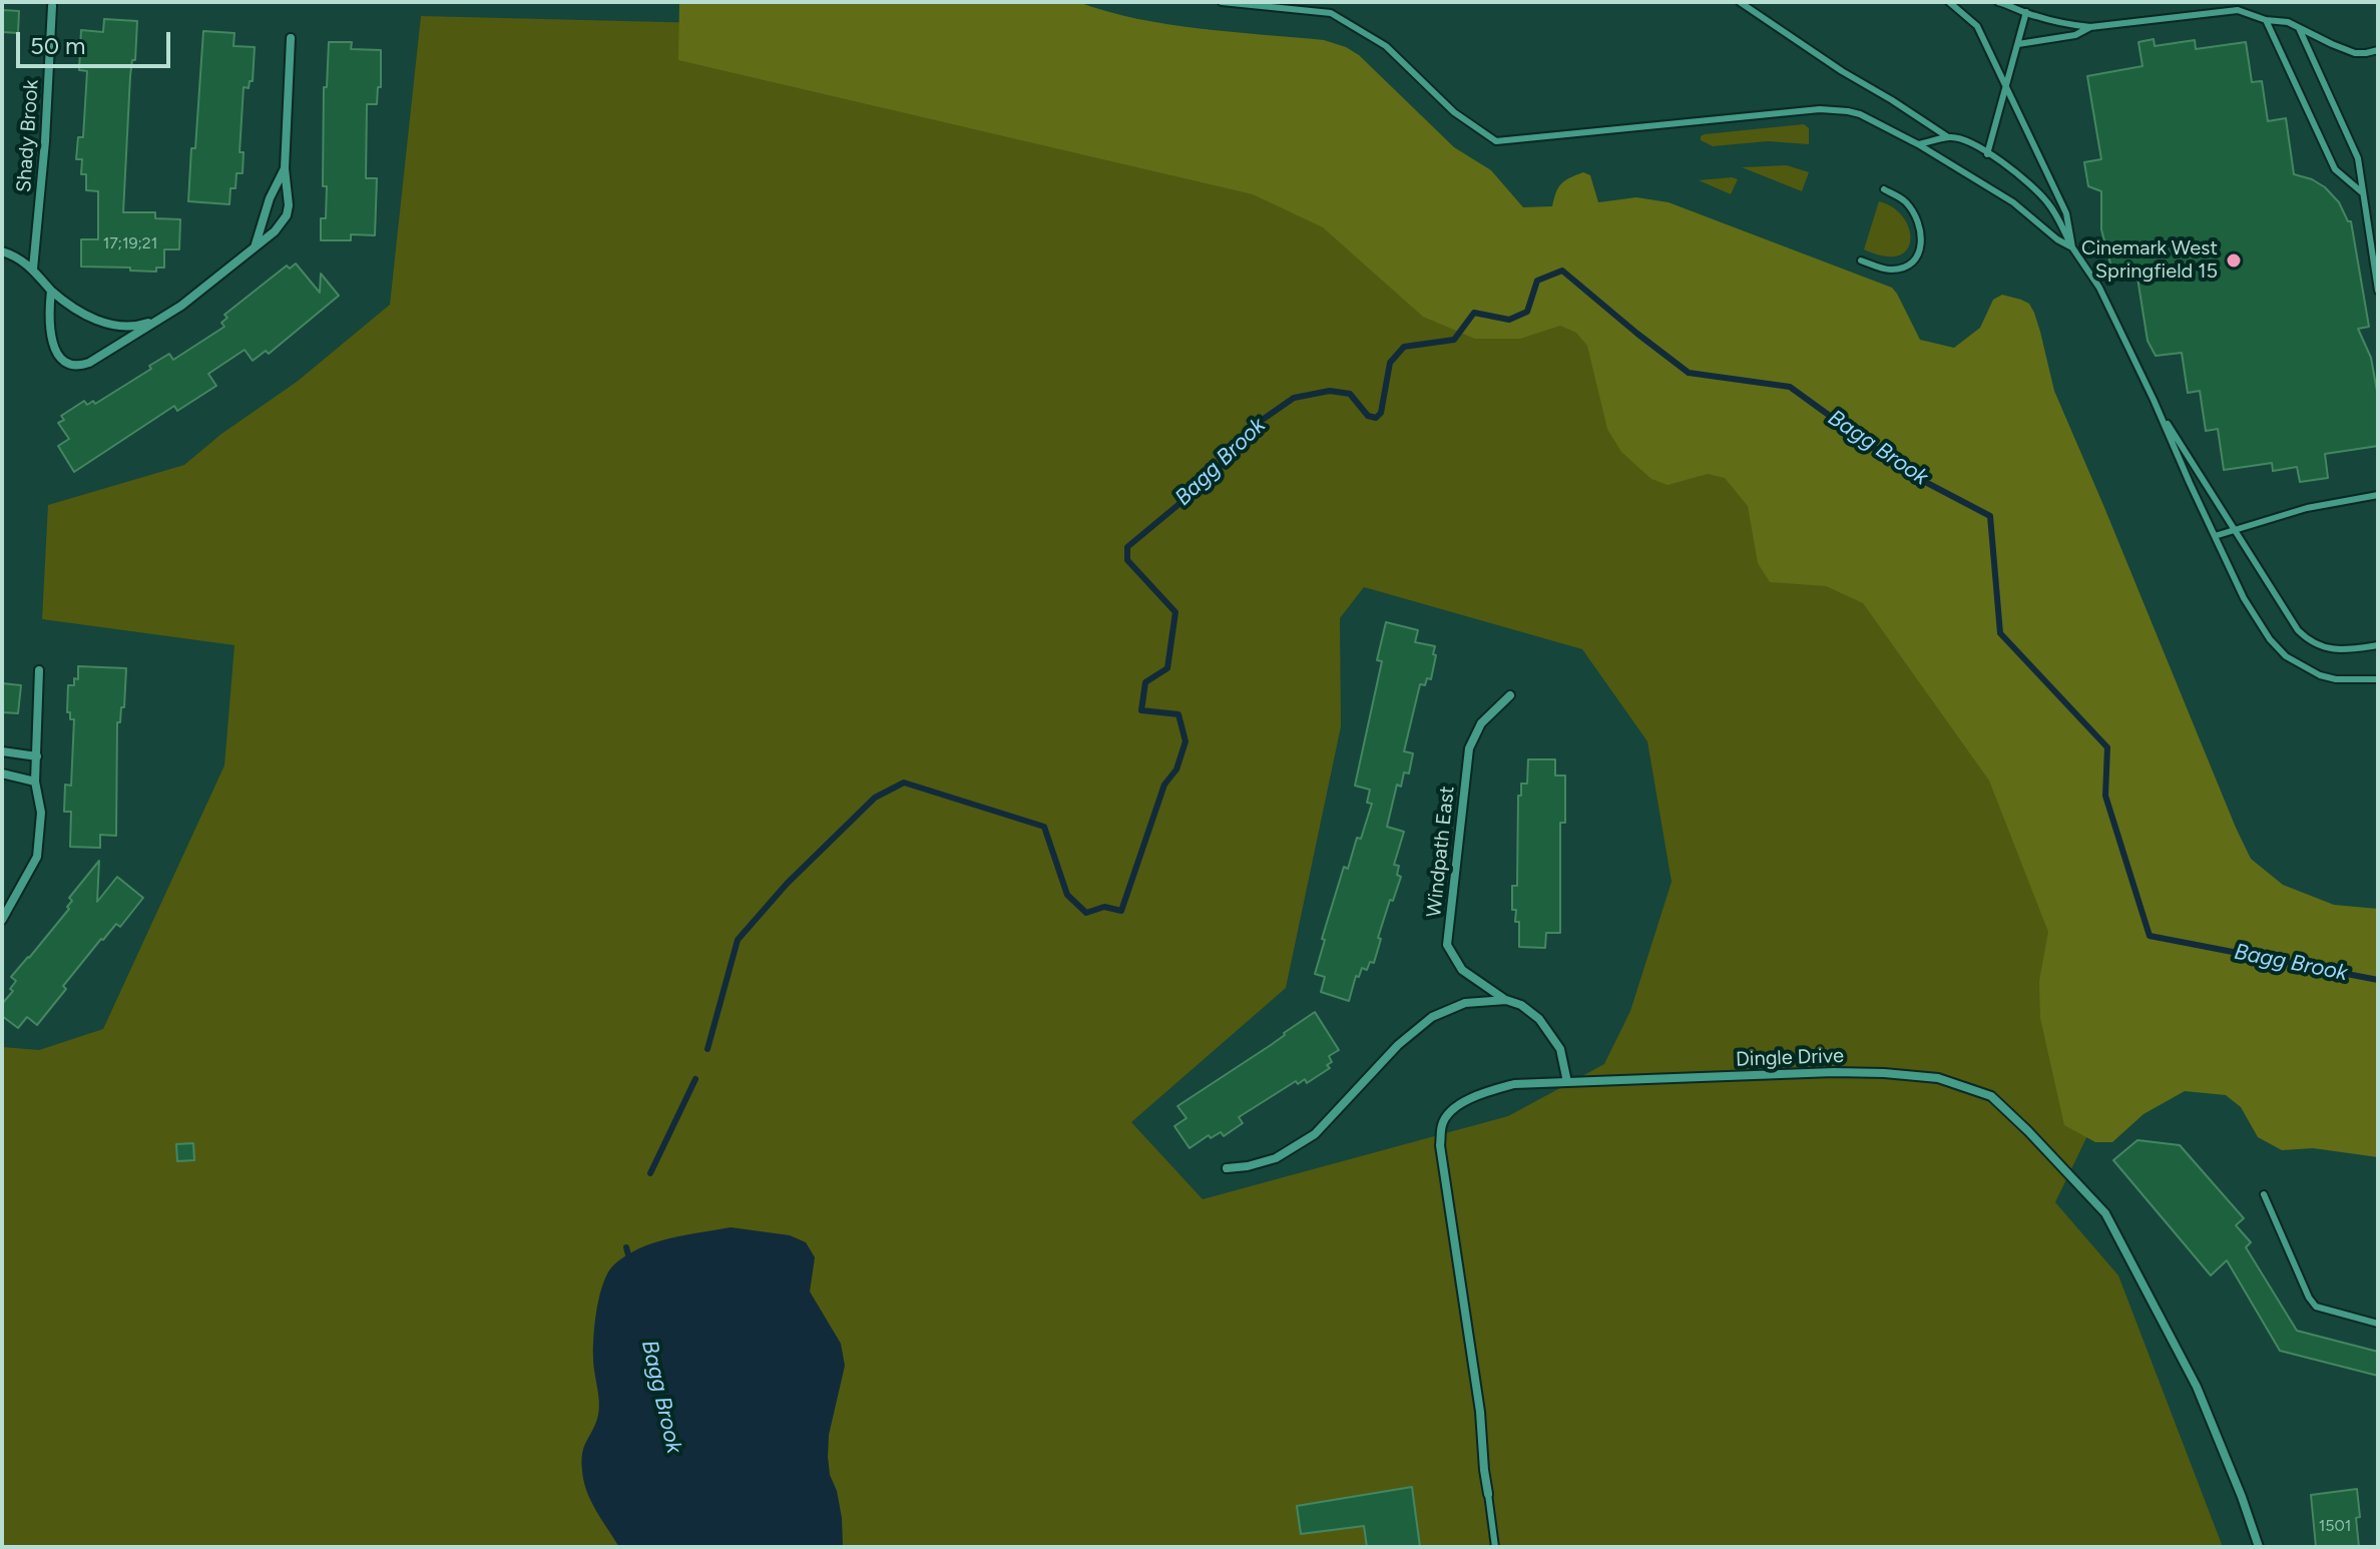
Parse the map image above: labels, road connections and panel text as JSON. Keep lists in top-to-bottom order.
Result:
{
  "streets": {
    "street": ["Shady Brook", "Windpath East", "Dingle Drive"]
  },
  "crossings": [
    ["Windpath East", "Dingle Drive"]
  ],
  "water": ["Bagg Brook"],
  "places": ["Cinemark West Springfield 15"],
  "house_numbers": ["17;19;21", "1501"],
  "scale_bar": "50 m"
}
